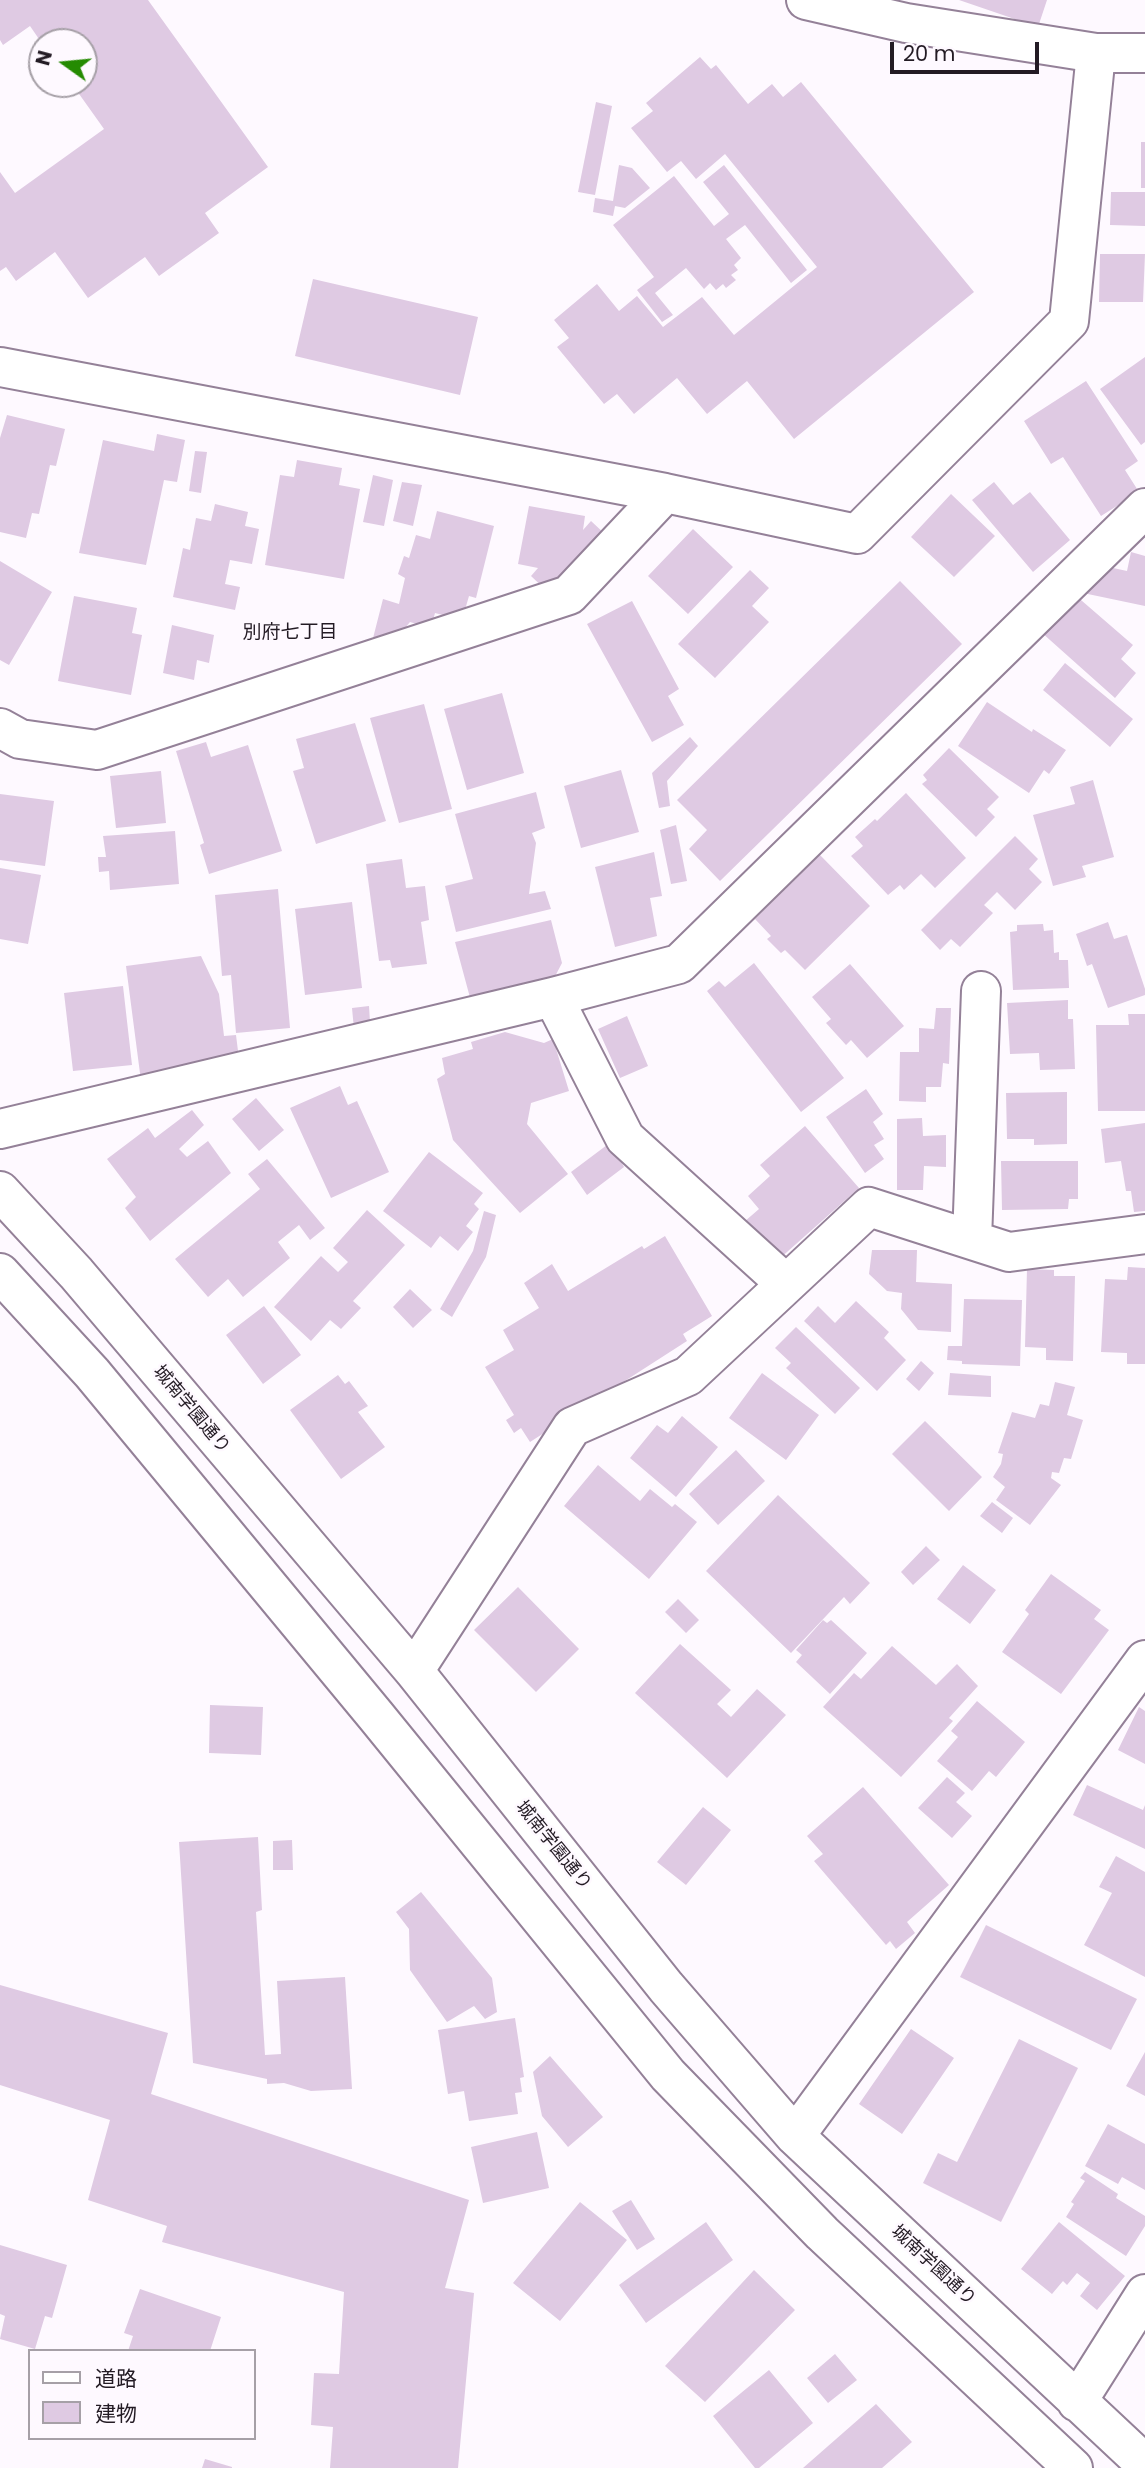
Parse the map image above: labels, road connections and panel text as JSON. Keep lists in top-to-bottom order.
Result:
{
  "streets": {
    "street": ["城南学園通り"]
  },
  "districts": ["別府七丁目"],
  "legend": ["道路", "建物"],
  "scale_bar": "20 m",
  "north": "left"
}
